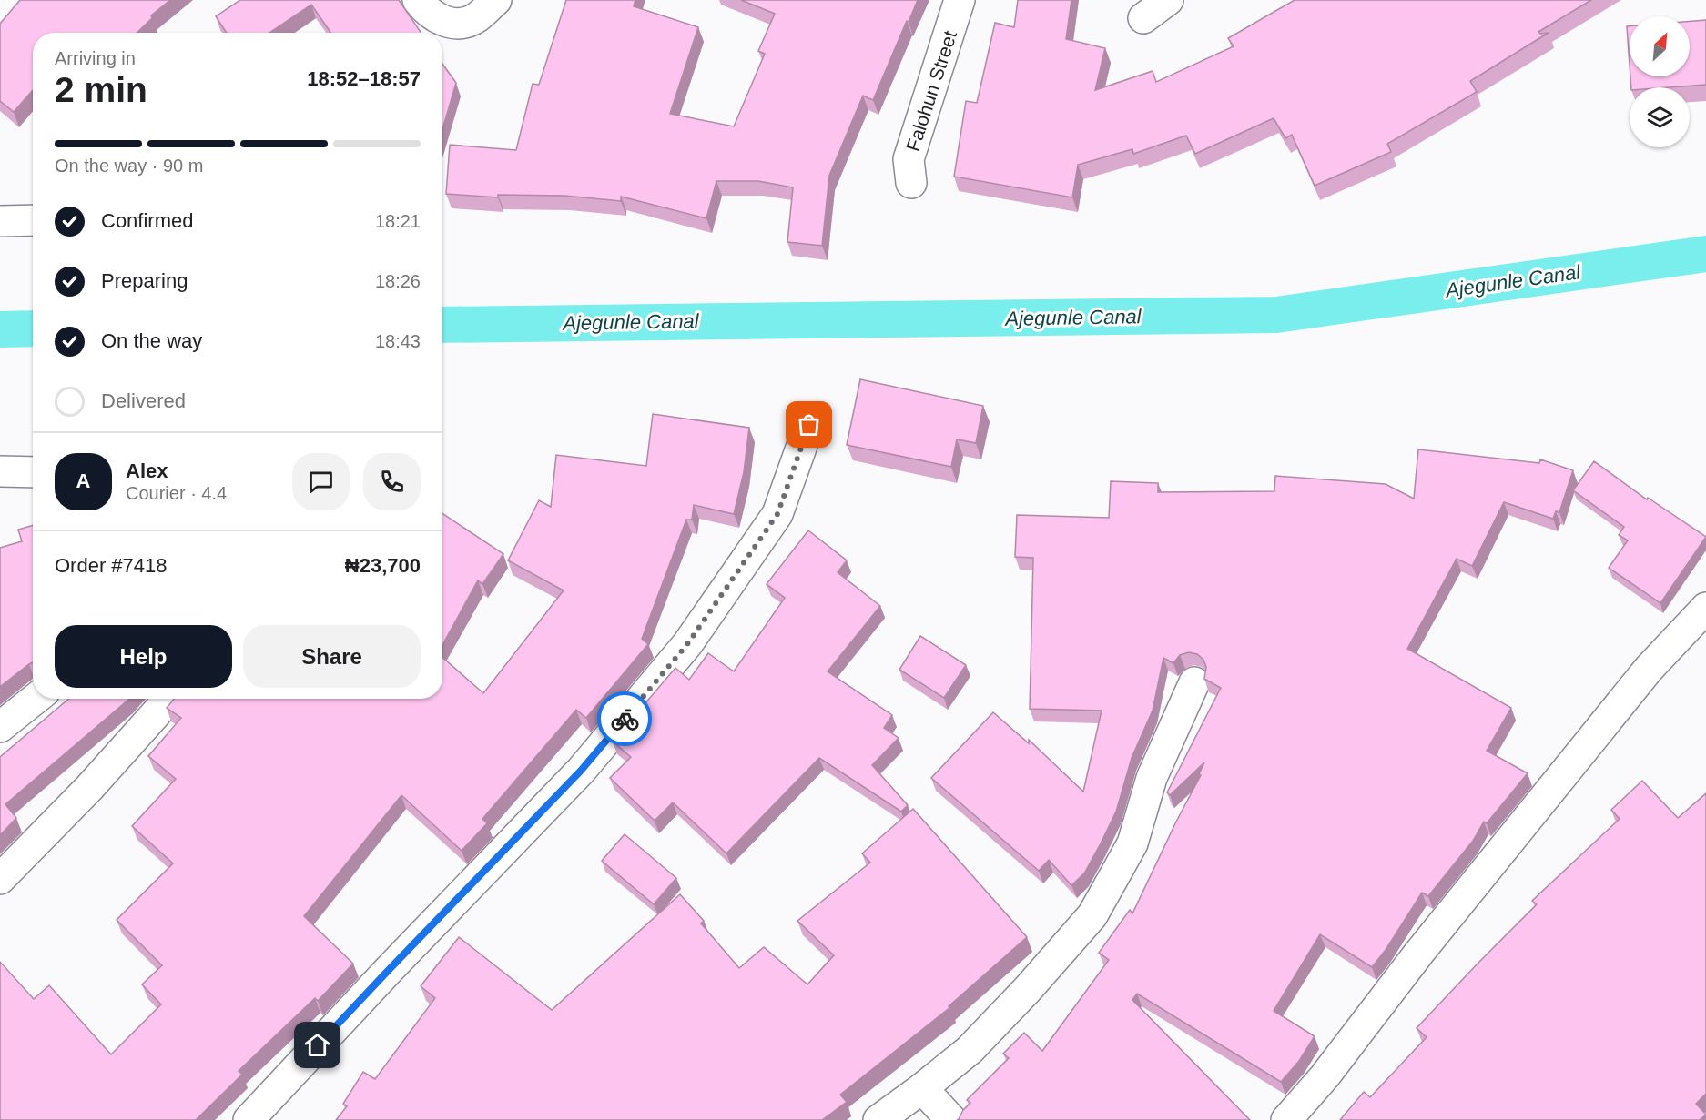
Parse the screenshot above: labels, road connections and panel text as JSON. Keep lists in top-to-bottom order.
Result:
{
  "streets": {
    "street": ["Falohun Street"]
  },
  "water": ["Ajegunle Canal"],
  "north": "top right",
  "page": {
    "heading": ["2 min", "Arriving in", "18:52–18:57"],
    "panel": [
      "Alex",
      "Courier · 4.4",
      "Order #7418",
      "₦23,700"
    ],
    "bar": "On the way · 90 m",
    "list": [
      ["Confirmed", "18:21"],
      ["Preparing", "18:26"],
      ["On the way", "18:43"],
      "Delivered"
    ],
    "round": "A",
    "buttons": ["Help", "Share"]
  }
}
